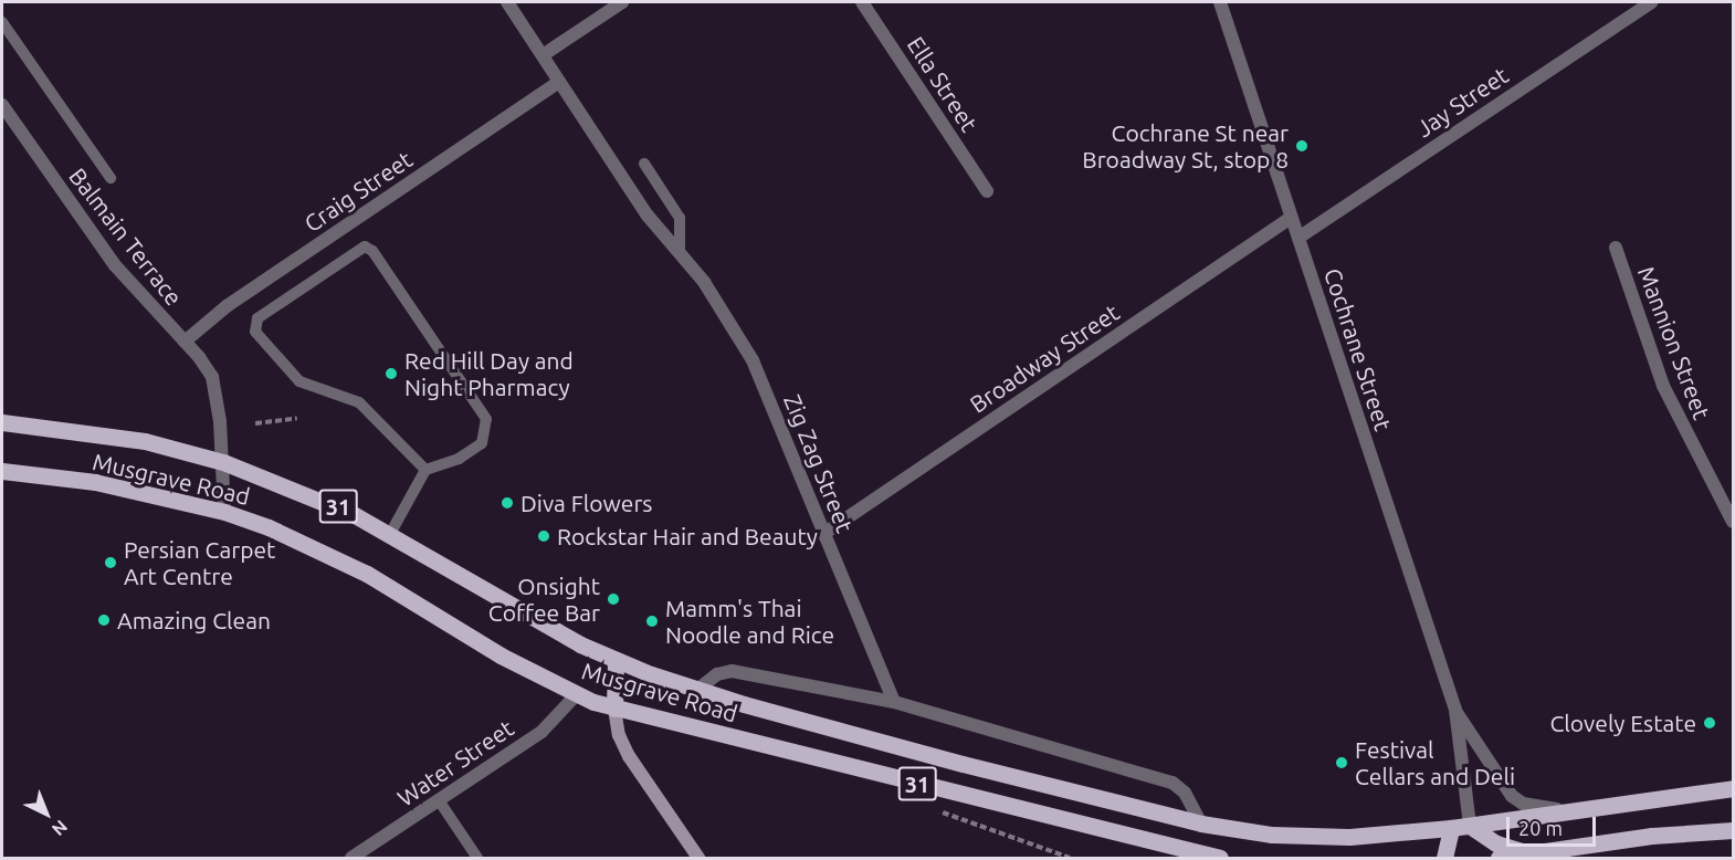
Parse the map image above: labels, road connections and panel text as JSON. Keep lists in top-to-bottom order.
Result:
{
  "streets": {
    "main road": ["Musgrave Road", "31"],
    "street": [
      "Ella Street",
      "Jay Street",
      "Craig Street",
      "Balmain Terrace",
      "Mannion Street",
      "Cochrane Street",
      "Broadway Street",
      "Zig Zag Street",
      "Water Street"
    ]
  },
  "crossings": [
    ["Jay Street", "Cochrane Street"],
    ["Craig Street", "Balmain Terrace"],
    ["Craig Street", "Zig Zag Street"],
    ["Balmain Terrace", "Musgrave Road"],
    ["Cochrane Street", "Broadway Street"],
    ["Cochrane Street", "Musgrave Road"],
    ["Broadway Street", "Zig Zag Street"],
    ["Zig Zag Street", "Musgrave Road"],
    ["Musgrave Road", "Water Street"]
  ],
  "places": [
    "Cochrane St near Broadway St, stop 8",
    "Red Hill Day and Night Pharmacy",
    "Diva Flowers",
    "Rockstar Hair and Beauty",
    "Persian Carpet Art Centre",
    "Onsight Coffee Bar",
    "Amazing Clean",
    "Mamm's Thai Noodle and Rice",
    "Clovely Estate",
    "Festival Cellars and Deli"
  ],
  "scale_bar": "20 m",
  "north": "bottom right"
}
